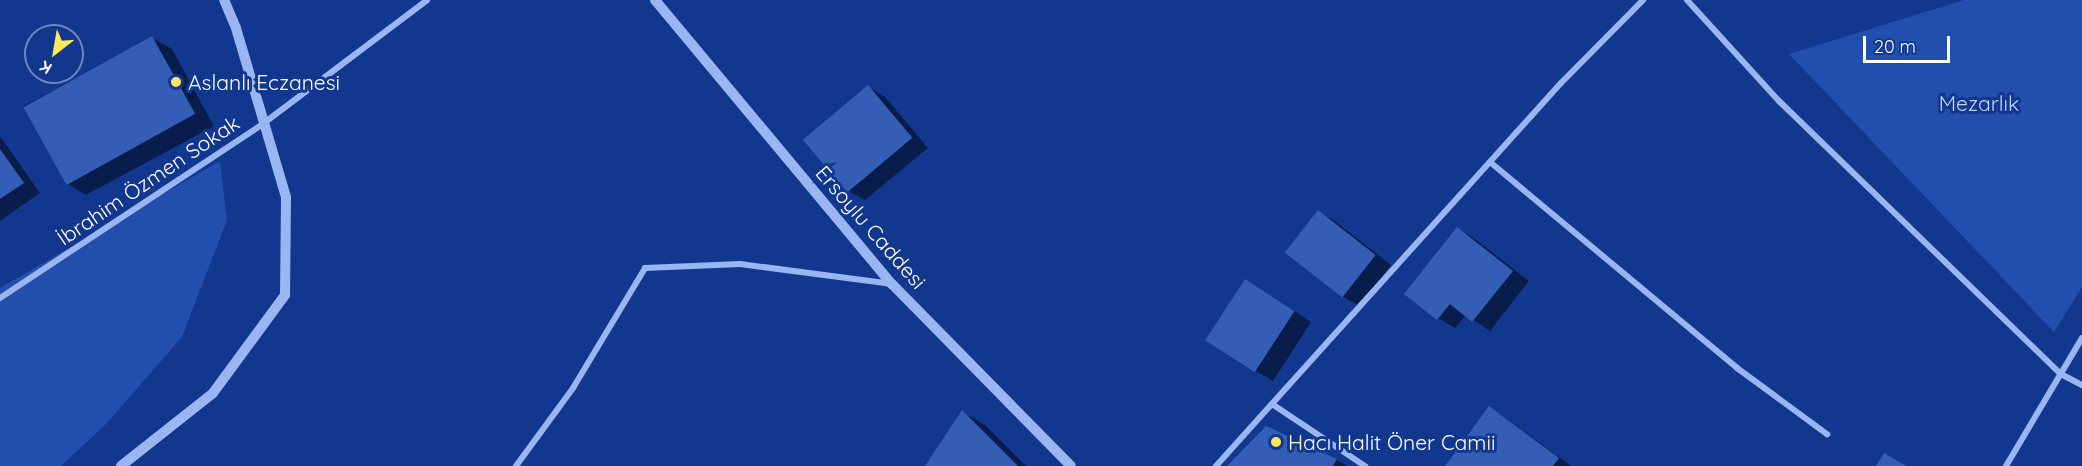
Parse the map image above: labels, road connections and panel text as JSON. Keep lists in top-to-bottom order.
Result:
{
  "streets": {
    "street": ["İbrahim Özmen Sokak", "Ersoylu Caddesi"]
  },
  "parks": ["Mezarlık"],
  "places": ["Aslanlı Eczanesi", "Hacı Halit Öner Camii"],
  "scale_bar": "20 m",
  "north": "bottom left"
}
